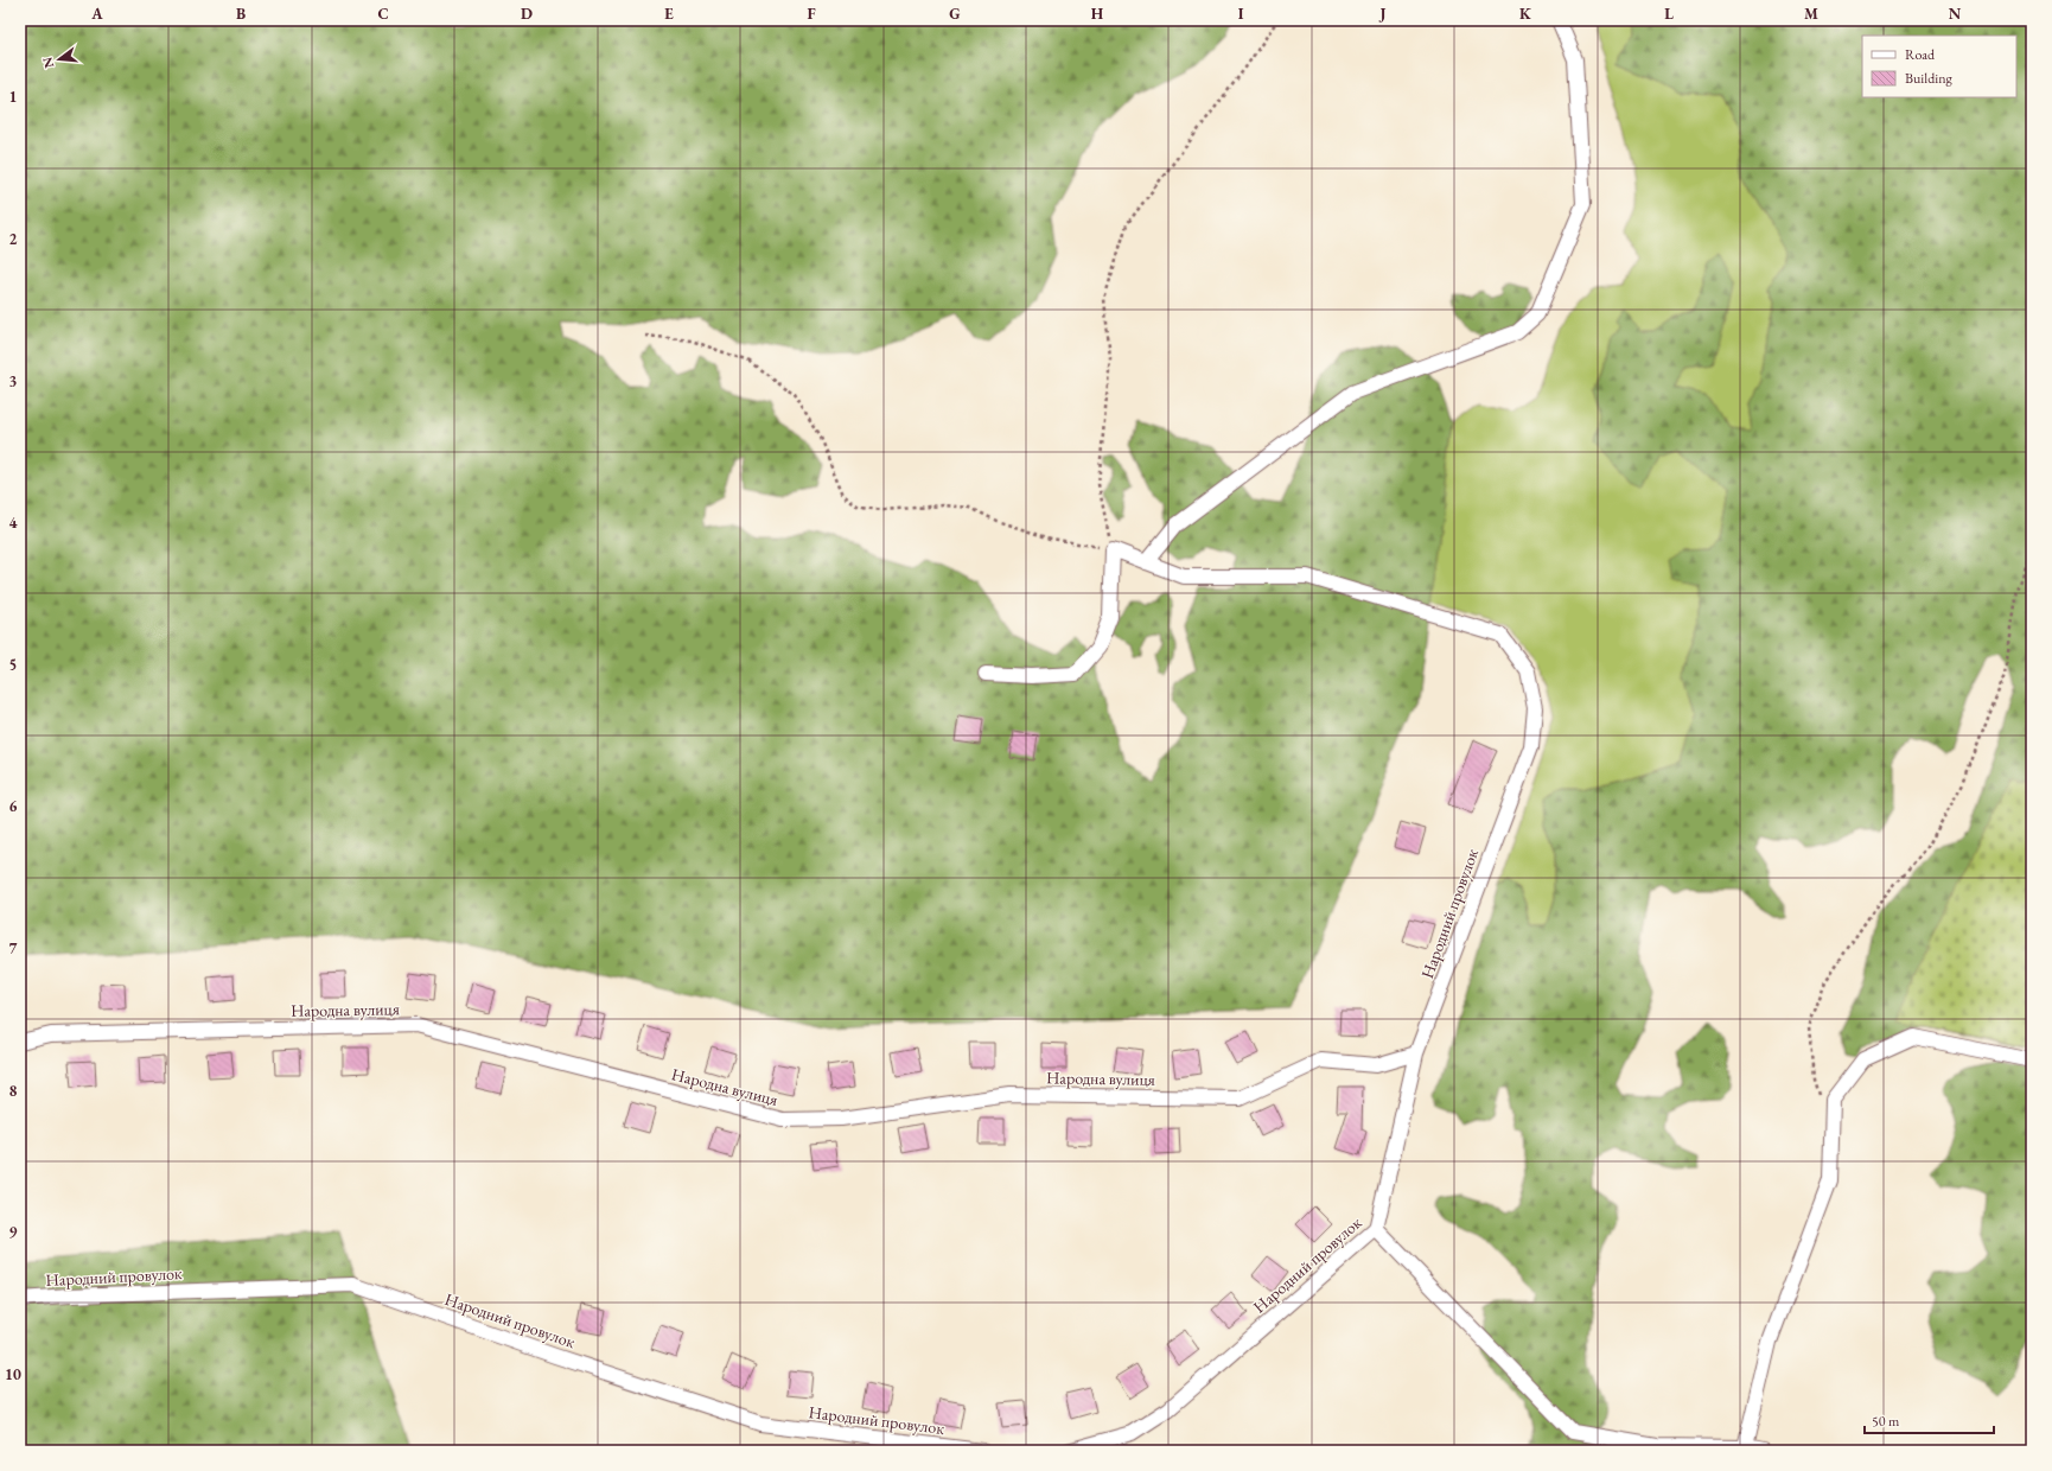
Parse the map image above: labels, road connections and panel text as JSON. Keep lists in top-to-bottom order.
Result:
{
  "streets": {
    "street": ["Народний провулок", "Народна вулиця"]
  },
  "crossings": [
    ["Народний провулок", "Народна вулиця"]
  ],
  "legend": ["Road", "Building"],
  "scale_bar": "50 m",
  "north": "left",
  "grid": {
    "columns": [
      "A",
      "B",
      "C",
      "D",
      "E",
      "F",
      "G",
      "H",
      "I",
      "J",
      "K",
      "L",
      "M",
      "N"
    ],
    "rows": [
      "1",
      "2",
      "3",
      "4",
      "5",
      "6",
      "7",
      "8",
      "9",
      "10"
    ]
  }
}
